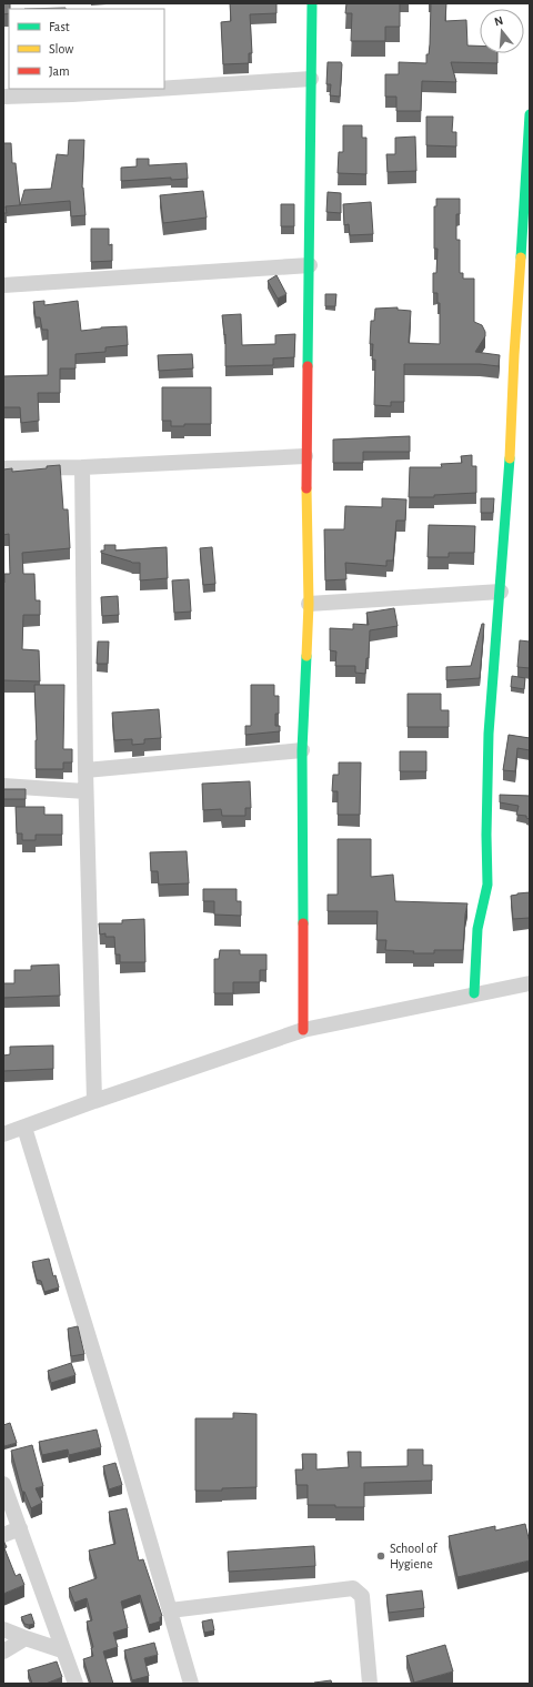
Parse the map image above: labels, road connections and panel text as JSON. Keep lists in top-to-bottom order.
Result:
{
  "places": ["School of Hygiene"],
  "legend": ["Fast", "Slow", "Jam"],
  "north": "top"
}
